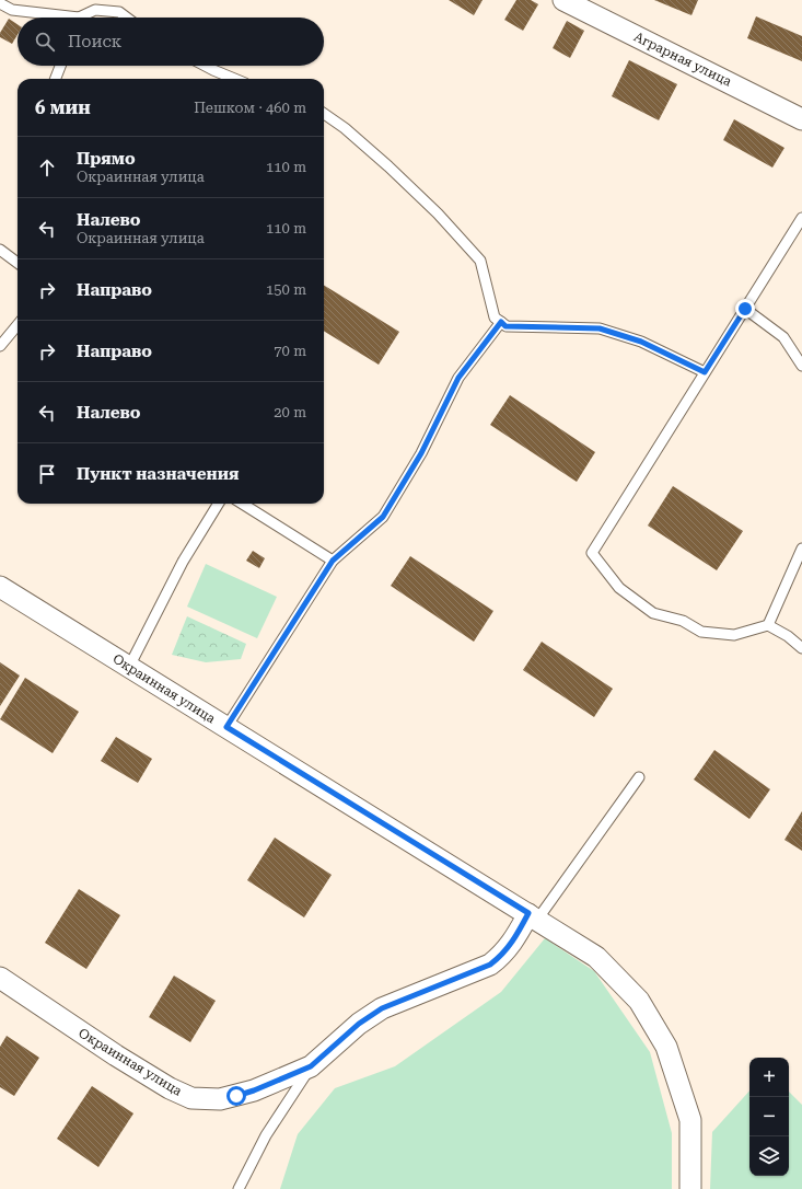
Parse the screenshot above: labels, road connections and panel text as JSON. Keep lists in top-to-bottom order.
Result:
{
  "streets": {
    "street": ["Аграрная улица", "Окраинная улица"]
  },
  "page": {
    "search": "Поиск",
    "heading": ["6 мин", "Пешком · 460 m"],
    "list": [
      ["Прямо", "Окраинная улица", "110 m"],
      ["Налево", "Окраинная улица", "110 m"],
      ["Направо", "150 m"],
      ["Направо", "70 m"],
      ["Налево", "20 m"],
      "Пункт назначения"
    ],
    "map_buttons": ["+", "−"]
  }
}
